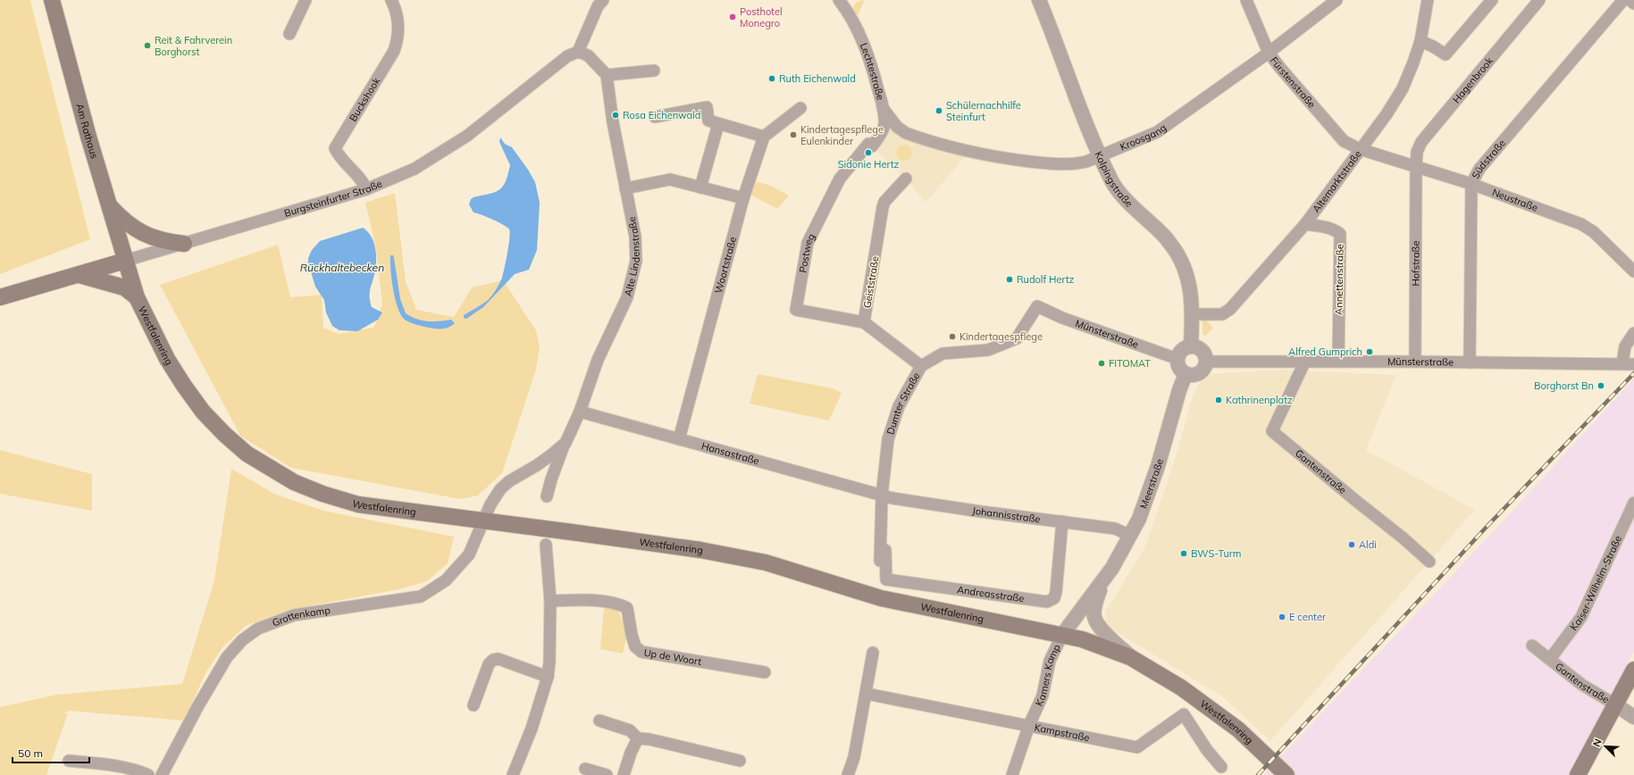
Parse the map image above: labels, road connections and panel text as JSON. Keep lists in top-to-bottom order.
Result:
{
  "streets": {
    "main road": ["Am Rathaus", "Burgsteinfurter Straße", "Westfalenring"],
    "street": [
      "Lechtestraße",
      "Hagenbrook",
      "Fürstenstraße",
      "Buckshook",
      "Kroosgang",
      "Südstraße",
      "Kolpingstraße",
      "Altemarktstraße",
      "Neustraße",
      "Postweg",
      "Alte Lindenstraße",
      "Hofstraße",
      "Woortstraße",
      "Annettenstraße",
      "Geiststraße",
      "Münsterstraße",
      "Dumter Straße",
      "Hansastraße",
      "Gantenstraße",
      "Meerstraße",
      "Johannisstraße",
      "Kaiser-Wilhelm-Straße",
      "Andreasstraße",
      "Grottenkamp",
      "Up de Woort",
      "Kamers Kamp",
      "Kampstraße"
    ]
  },
  "crossings": [
    ["Lechtestraße", "Kroosgang"],
    ["Lechtestraße", "Postweg"],
    ["Hagenbrook", "Neustraße"],
    ["Hagenbrook", "Hofstraße"],
    ["Fürstenstraße", "Kroosgang"],
    ["Fürstenstraße", "Altemarktstraße"],
    ["Fürstenstraße", "Neustraße"],
    ["Buckshook", "Burgsteinfurter Straße"],
    ["Am Rathaus", "Burgsteinfurter Straße"],
    ["Am Rathaus", "Westfalenring"],
    ["Kroosgang", "Kolpingstraße"],
    ["Südstraße", "Neustraße"],
    ["Südstraße", "Münsterstraße"],
    ["Kolpingstraße", "Altemarktstraße"],
    ["Kolpingstraße", "Münsterstraße"],
    ["Kolpingstraße", "Meerstraße"],
    ["Altemarktstraße", "Neustraße"],
    ["Altemarktstraße", "Annettenstraße"],
    ["Burgsteinfurter Straße", "Westfalenring"],
    ["Neustraße", "Hofstraße"],
    ["Postweg", "Geiststraße"],
    ["Alte Lindenstraße", "Westfalenring"],
    ["Alte Lindenstraße", "Hansastraße"],
    ["Alte Lindenstraße", "Grottenkamp"],
    ["Hofstraße", "Münsterstraße"],
    ["Woortstraße", "Hansastraße"],
    ["Annettenstraße", "Münsterstraße"],
    ["Münsterstraße", "Dumter Straße"],
    ["Münsterstraße", "Gantenstraße"],
    ["Münsterstraße", "Meerstraße"],
    ["Westfalenring", "Meerstraße"],
    ["Westfalenring", "Grottenkamp"],
    ["Westfalenring", "Kamers Kamp"],
    ["Dumter Straße", "Hansastraße"],
    ["Dumter Straße", "Johannisstraße"],
    ["Dumter Straße", "Andreasstraße"],
    ["Hansastraße", "Johannisstraße"],
    ["Gantenstraße", "Kaiser-Wilhelm-Straße"],
    ["Meerstraße", "Johannisstraße"],
    ["Meerstraße", "Kamers Kamp"],
    ["Johannisstraße", "Andreasstraße"],
    ["Kamers Kamp", "Kampstraße"]
  ],
  "water": ["Rückhaltebecken"],
  "places": [
    "Posthotel Monegro",
    "Reit & Fahrverein Borghorst",
    "Ruth Eichenwald",
    "Schülernachhilfe Steinfurt",
    "Rosa Eichenwald",
    "Kindertagespflege Eulenkinder",
    "Sidonie Hertz",
    "Rudolf Hertz",
    "Kindertagespflege",
    "Alfred Gumprich",
    "FITOMAT",
    "Borghorst Bn",
    "Kathrinenplatz",
    "Aldi",
    "BWS-Turm",
    "E center"
  ],
  "scale_bar": "50 m",
  "north": "top left"
}
